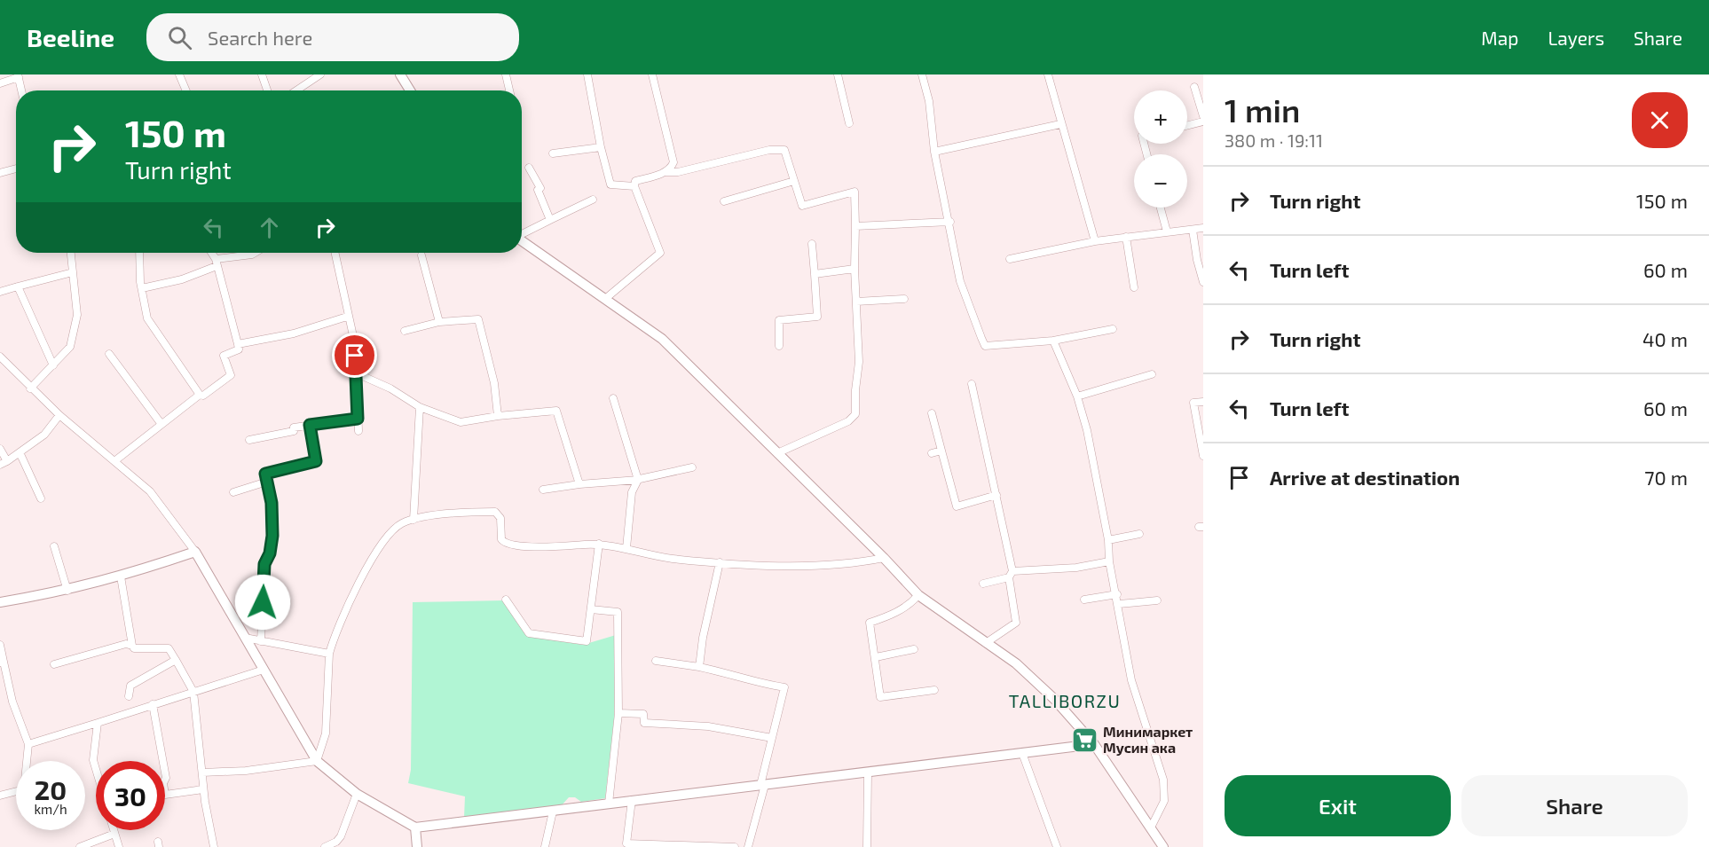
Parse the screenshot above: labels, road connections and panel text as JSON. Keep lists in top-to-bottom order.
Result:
{
  "districts": ["TALLIBORZU"],
  "places": {
    "supermarket": ["Минимаркет Мусин ака"]
  },
  "page": {
    "header": "Beeline",
    "search": "Search here",
    "nav": ["Map", "Layers", "Share"],
    "heading": ["1 min", "380 m · 19:11"],
    "map_buttons": ["+", "−"],
    "turn": ["150 m", "Turn right"],
    "list": [
      {
        "name": "Turn right",
        "value": "150 m"
      },
      {
        "name": "Turn left",
        "value": "60 m"
      },
      {
        "name": "Turn right",
        "value": "40 m"
      },
      {
        "name": "Turn left",
        "value": "60 m"
      },
      {
        "name": "Arrive at destination",
        "value": "70 m"
      }
    ],
    "speed": "20 km/h",
    "limit": "30",
    "buttons": ["Exit", "Share"]
  }
}
